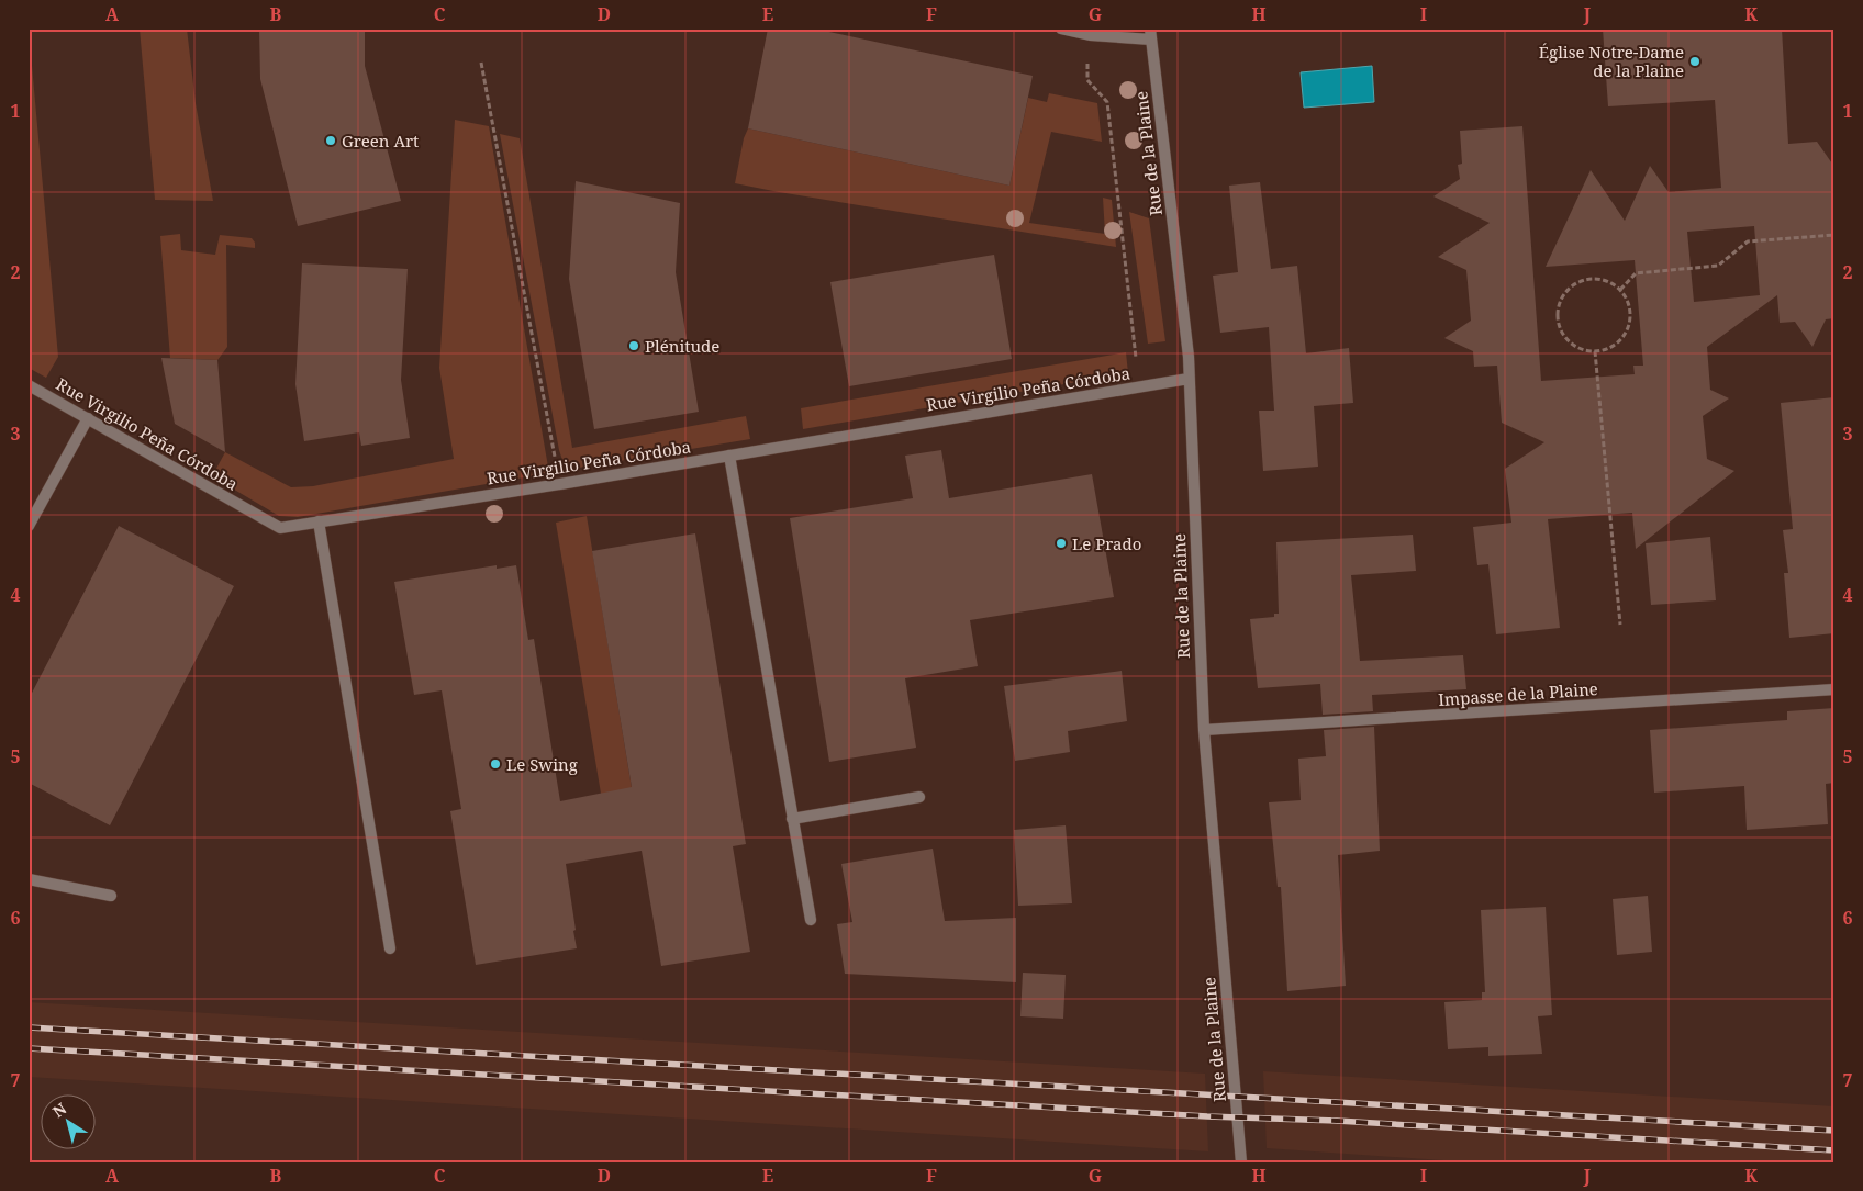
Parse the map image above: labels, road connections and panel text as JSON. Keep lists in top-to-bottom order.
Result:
{
  "streets": {
    "street": ["Rue de la Plaine", "Rue Virgilio Peña Córdoba", "Impasse de la Plaine"]
  },
  "crossings": [
    ["Rue de la Plaine", "Rue Virgilio Peña Córdoba"],
    ["Rue de la Plaine", "Impasse de la Plaine"]
  ],
  "places": [
    "Église Notre-Dame de la Plaine",
    "Green Art",
    "Plénitude",
    "Le Prado",
    "Le Swing"
  ],
  "north": "top left",
  "grid": {
    "columns": [
      "A",
      "B",
      "C",
      "D",
      "E",
      "F",
      "G",
      "H",
      "I",
      "J",
      "K"
    ],
    "rows": [
      "1",
      "2",
      "3",
      "4",
      "5",
      "6",
      "7"
    ]
  }
}
